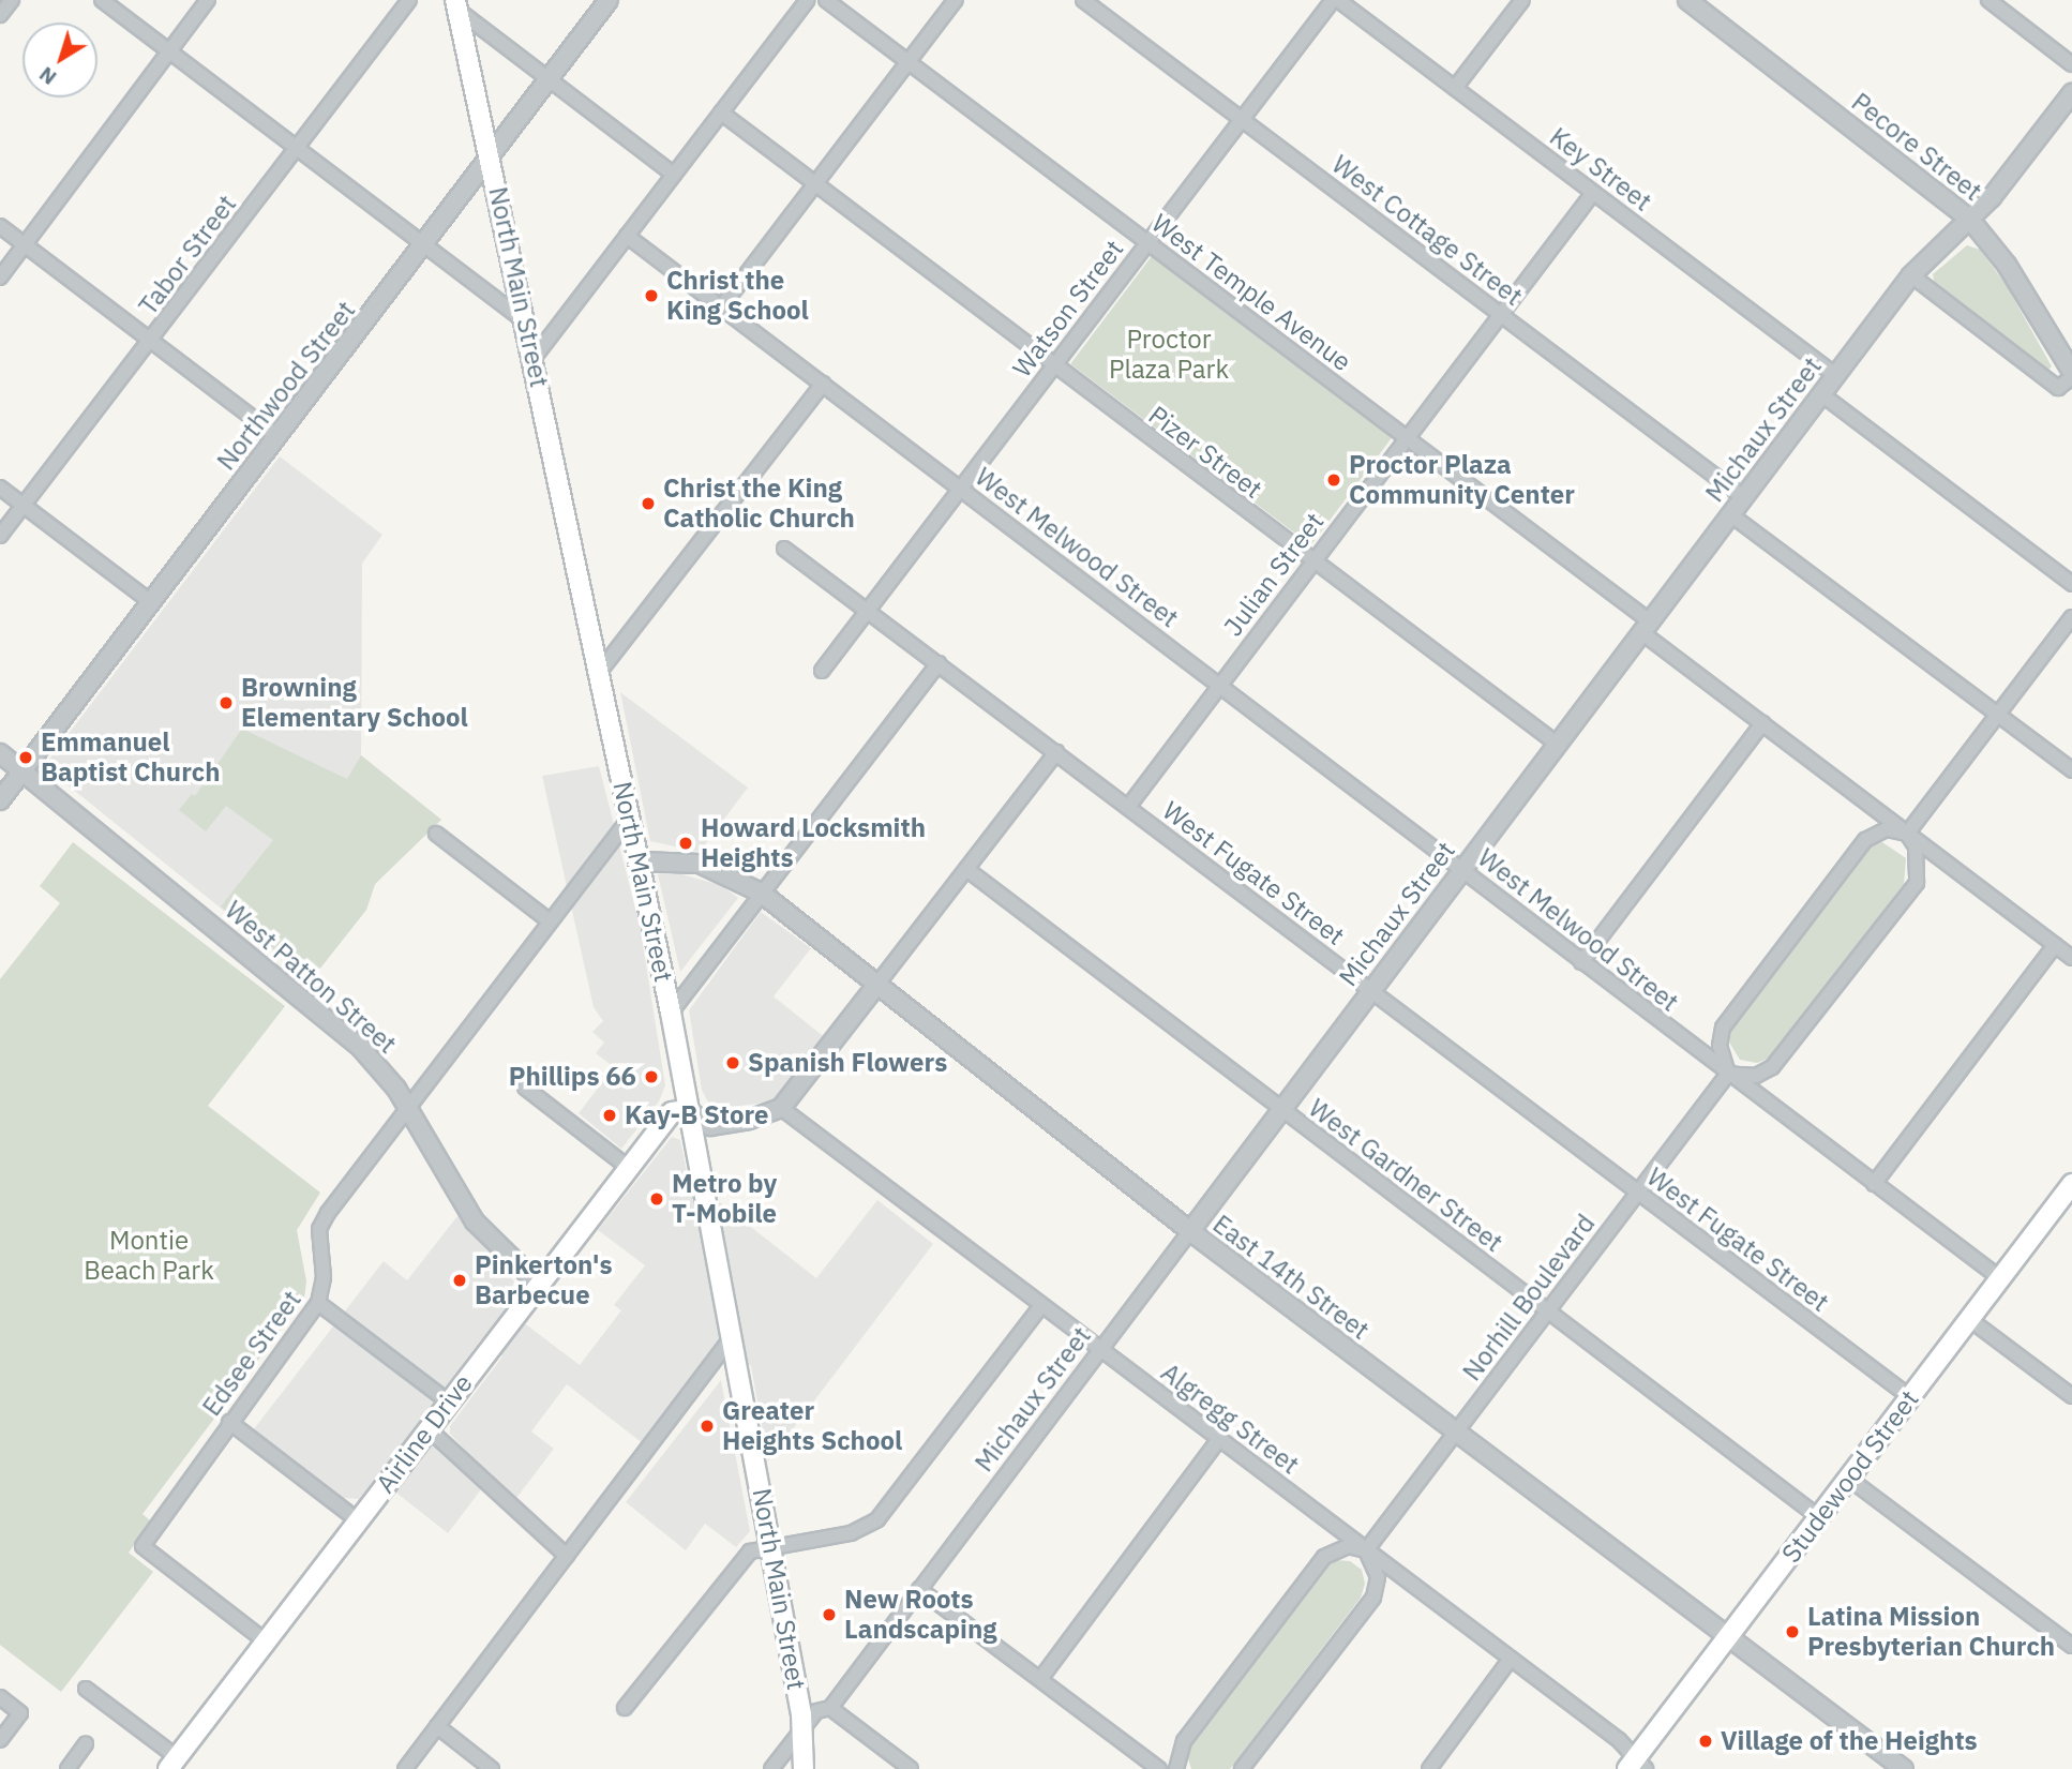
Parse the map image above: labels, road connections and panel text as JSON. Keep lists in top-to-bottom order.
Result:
{
  "streets": {
    "main road": ["North Main Street", "Airline Drive", "Studewood Street"],
    "street": [
      "Pecore Street",
      "Key Street",
      "West Cottage Street",
      "Tabor Street",
      "West Temple Avenue",
      "Watson Street",
      "Northwood Street",
      "Michaux Street",
      "Pizer Street",
      "West Melwood Street",
      "Julian Street",
      "West Fugate Street",
      "West Patton Street",
      "West Gardner Street",
      "East 14th Street",
      "Norhill Boulevard",
      "Edsee Street",
      "Algregg Street"
    ]
  },
  "crossings": [
    ["Pecore Street", "Michaux Street"],
    ["Key Street", "Watson Street"],
    ["Key Street", "Michaux Street"],
    ["Key Street", "Julian Street"],
    ["West Cottage Street", "Watson Street"],
    ["West Cottage Street", "Michaux Street"],
    ["West Cottage Street", "Julian Street"],
    ["North Main Street", "Northwood Street"],
    ["North Main Street", "Michaux Street"],
    ["North Main Street", "East 14th Street"],
    ["North Main Street", "Edsee Street"],
    ["North Main Street", "Airline Drive"],
    ["West Temple Avenue", "Watson Street"],
    ["West Temple Avenue", "Michaux Street"],
    ["West Temple Avenue", "Julian Street"],
    ["Watson Street", "Pizer Street"],
    ["Watson Street", "West Melwood Street"],
    ["Watson Street", "West Fugate Street"],
    ["Northwood Street", "West Patton Street"],
    ["Michaux Street", "Pizer Street"],
    ["Michaux Street", "West Melwood Street"],
    ["Michaux Street", "West Fugate Street"],
    ["Michaux Street", "West Gardner Street"],
    ["Michaux Street", "East 14th Street"],
    ["Michaux Street", "Algregg Street"],
    ["Pizer Street", "Julian Street"],
    ["West Melwood Street", "Julian Street"],
    ["West Melwood Street", "Norhill Boulevard"],
    ["West Melwood Street", "Studewood Street"],
    ["Julian Street", "West Fugate Street"],
    ["West Fugate Street", "Norhill Boulevard"],
    ["West Fugate Street", "Studewood Street"],
    ["West Patton Street", "Edsee Street"],
    ["West Patton Street", "Airline Drive"],
    ["West Gardner Street", "Norhill Boulevard"],
    ["West Gardner Street", "Studewood Street"],
    ["East 14th Street", "Norhill Boulevard"],
    ["East 14th Street", "Studewood Street"],
    ["Norhill Boulevard", "Algregg Street"],
    ["Edsee Street", "Airline Drive"],
    ["Algregg Street", "Studewood Street"]
  ],
  "parks": ["Proctor Plaza Park", "Montie Beach Park"],
  "places": [
    "Christ the King School",
    "Proctor Plaza Community Center",
    "Christ the King Catholic Church",
    "Browning Elementary School",
    "Emmanuel Baptist Church",
    "Howard Locksmith Heights",
    "Spanish Flowers",
    "Phillips 66",
    "Kay-B Store",
    "Metro by T-Mobile",
    "Pinkerton's Barbecue",
    "Greater Heights School",
    "New Roots Landscaping",
    "Latina Mission Presbyterian Church",
    "Village of the Heights"
  ],
  "north": "bottom left"
}
